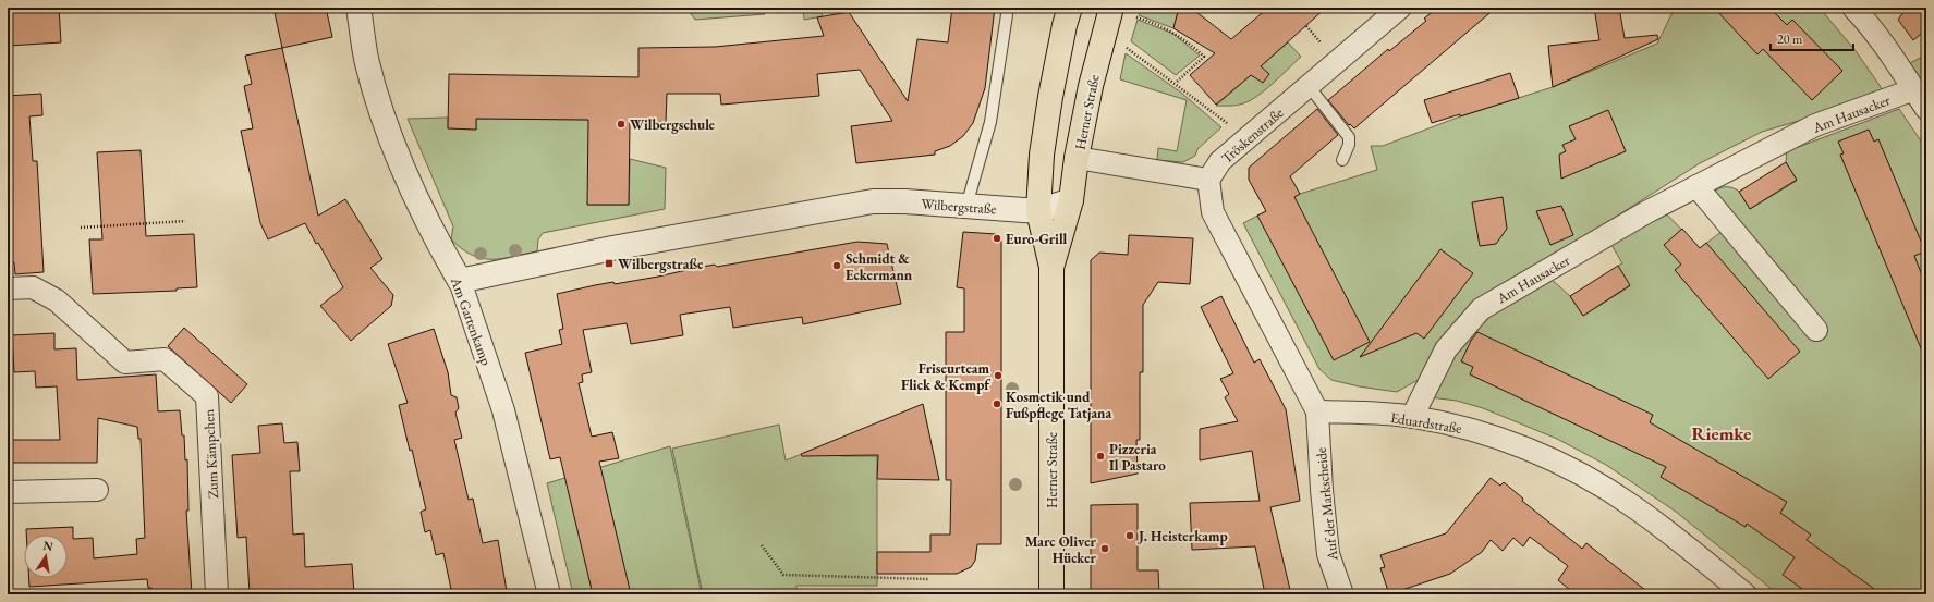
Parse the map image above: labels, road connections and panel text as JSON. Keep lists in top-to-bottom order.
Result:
{
  "streets": {
    "main road": ["Herner Straße"],
    "street": [
      "Am Hausacker",
      "Tröskenstraße",
      "Wilbergstraße",
      "Am Gartenkamp",
      "Eduardstraße",
      "Zum Kämpchen",
      "Auf der Markscheide"
    ]
  },
  "crossings": [
    ["Herner Straße", "Wilbergstraße"],
    ["Am Hausacker", "Eduardstraße"],
    ["Wilbergstraße", "Am Gartenkamp"],
    ["Eduardstraße", "Auf der Markscheide"]
  ],
  "districts": ["Riemke"],
  "places": {
    "other": [
      "Wilbergschule",
      "Euro-Grill",
      "Schmidt & Eckermann",
      "Friseurteam Flick & Kempf",
      "Kosmetik und Fußpflege Tatjana",
      "Pizzeria Il Pastaro",
      "J. Heisterkamp",
      "Marc Oliver Hücker"
    ],
    "transit": ["Wilbergstraße"]
  },
  "scale_bar": "20 m",
  "north": "top"
}
